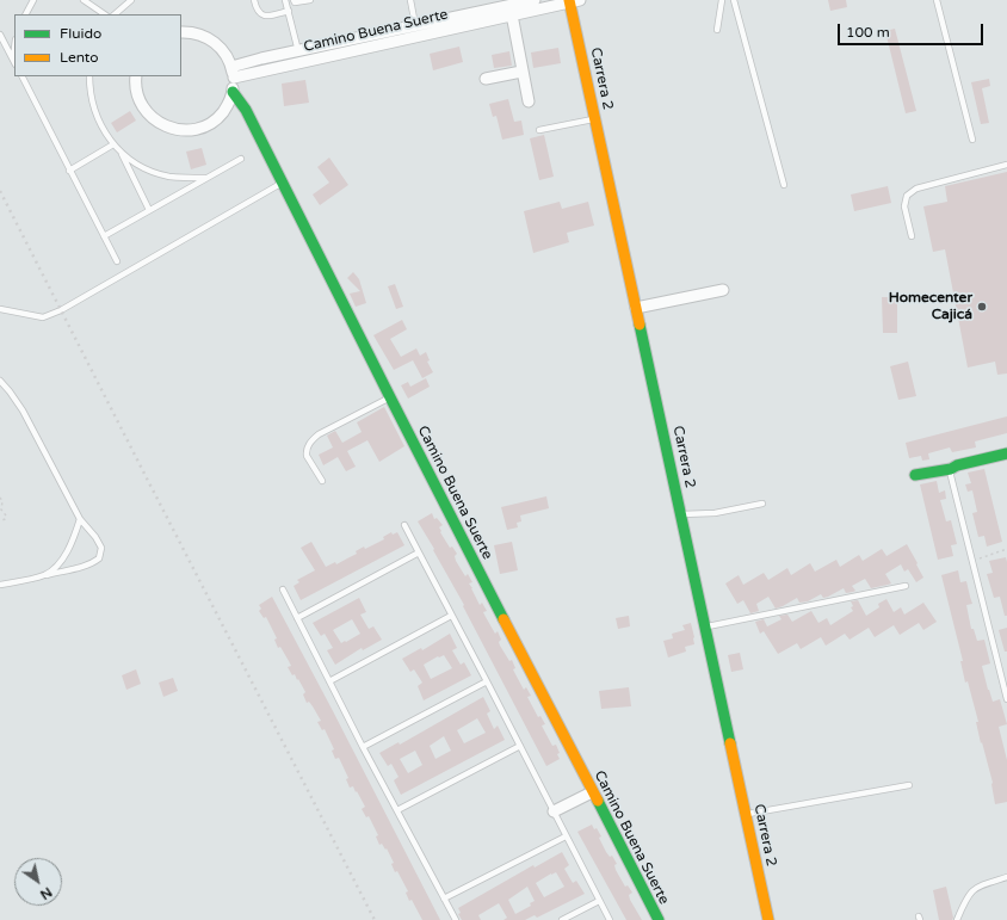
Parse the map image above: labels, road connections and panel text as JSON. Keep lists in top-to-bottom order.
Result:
{
  "streets": {
    "street": ["Camino Buena Suerte", "Carrera 2"]
  },
  "crossings": [
    ["Camino Buena Suerte", "Carrera 2"]
  ],
  "places": ["Homecenter Cajicá"],
  "legend": ["Fluido", "Lento"],
  "scale_bar": "100 m",
  "north": "bottom right"
}
